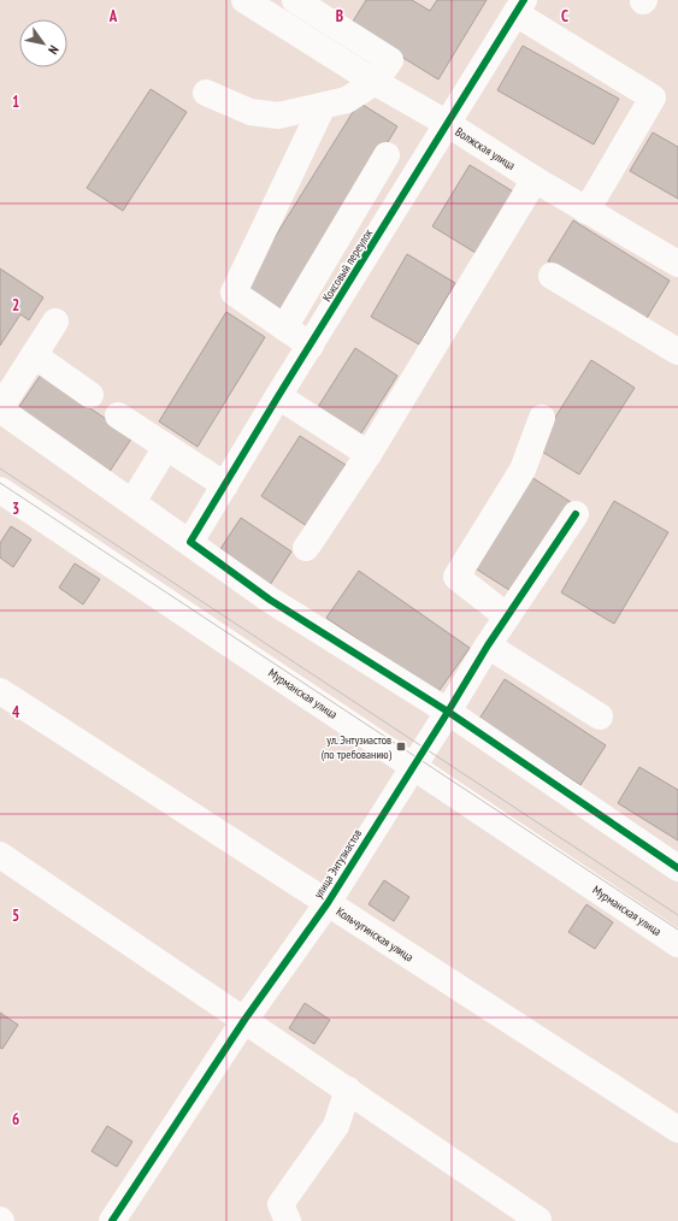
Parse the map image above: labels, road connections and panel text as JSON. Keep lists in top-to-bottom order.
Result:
{
  "streets": {
    "street": [
      "Волжская улица",
      "Коксовый переулок",
      "Мурманская улица",
      "улица Энтузиастов",
      "Кольчугинская улица"
    ]
  },
  "crossings": [
    ["Волжская улица", "Коксовый переулок"],
    ["Мурманская улица", "улица Энтузиастов"],
    ["улица Энтузиастов", "Кольчугинская улица"]
  ],
  "places": {
    "transit": ["ул. Энтузиастов (по требованию)"]
  },
  "north": "bottom right",
  "grid": {
    "columns": ["A", "B", "C"],
    "rows": [
      "1",
      "2",
      "3",
      "4",
      "5",
      "6"
    ]
  }
}
